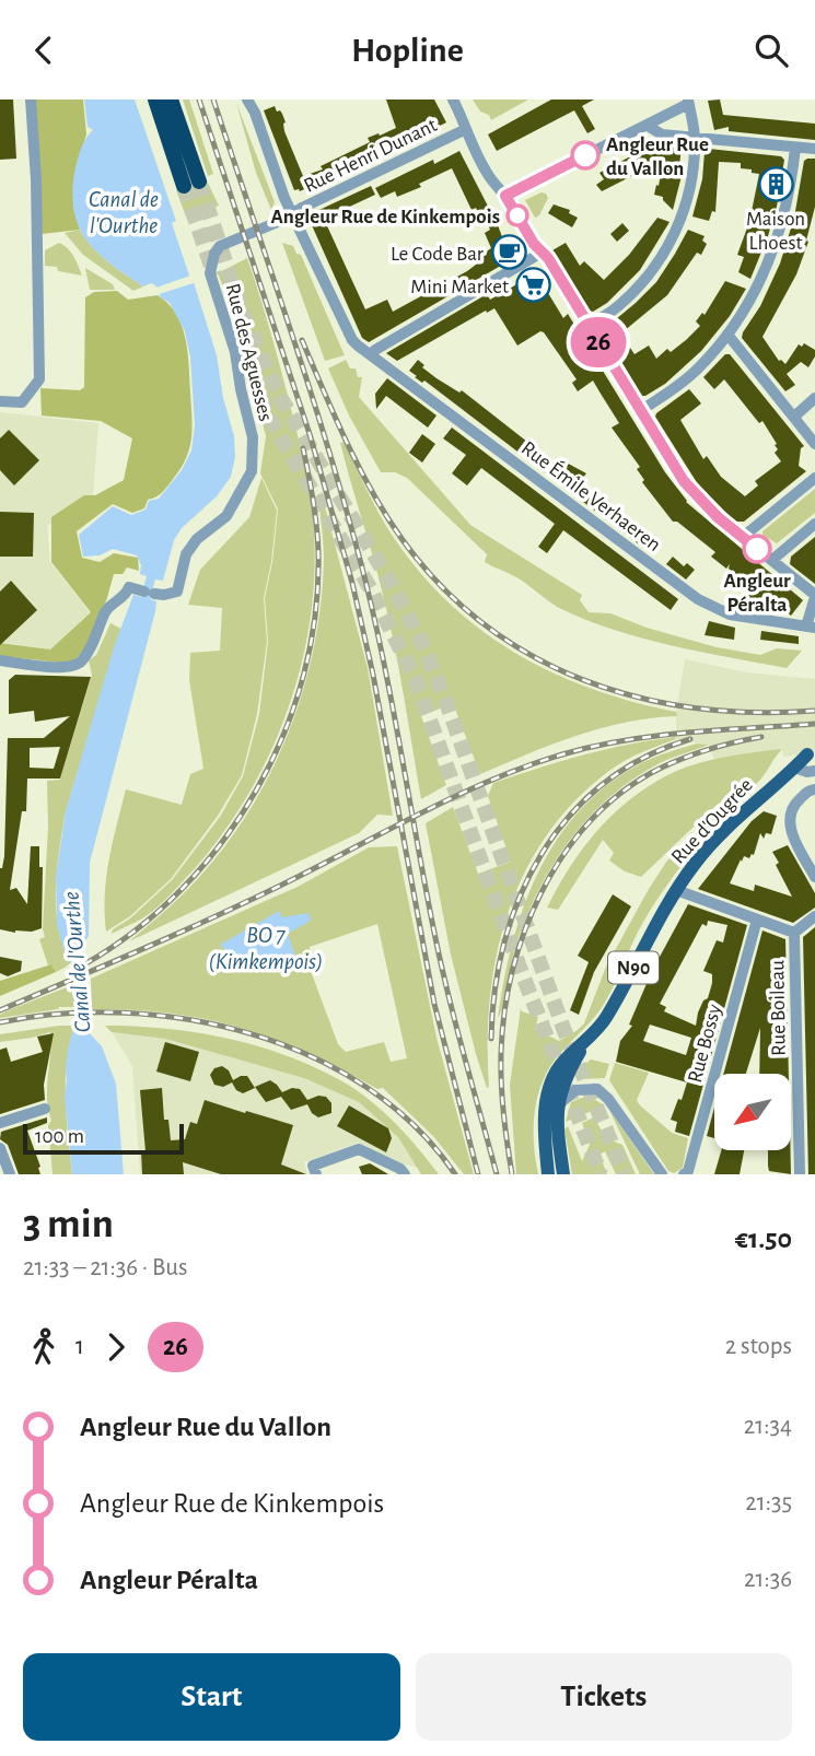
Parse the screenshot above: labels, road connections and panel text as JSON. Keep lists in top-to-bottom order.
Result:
{
  "streets": {
    "main road": ["Rue d'Ougrée", "N90"],
    "street": [
      "Rue Henri Dunant",
      "Rue des Aguesses",
      "Rue Émile Verhaeren",
      "Rue Boileau",
      "Rue Bossy"
    ]
  },
  "crossings": [
    ["Rue Henri Dunant", "Rue des Aguesses"],
    ["Rue Henri Dunant", "Rue Émile Verhaeren"],
    ["Rue des Aguesses", "Rue Émile Verhaeren"]
  ],
  "water": ["Canal de l'Ourthe", "BO 7 (Kimkempois)"],
  "places": {
    "other": ["Angleur Rue du Vallon", "Angleur Rue de Kinkempois", "Angleur Péralta"],
    "building": ["Maison Lhoest"],
    "cafe": ["Le Code Bar"],
    "supermarket": ["Mini Market"]
  },
  "lines": ["bus line 26"],
  "scale_bar": "100 m",
  "north": "bottom left",
  "page": {
    "header": "Hopline",
    "on_map": "26",
    "scale": "100 m",
    "heading": ["3 min", "21:33 – 21:36 · Bus", "€1.50"],
    "legs": ["1", "26", "2 stops"],
    "list": [
      {
        "name": "Angleur Rue du Vallon",
        "value": "21:34"
      },
      {
        "name": "Angleur Rue de Kinkempois",
        "value": "21:35"
      },
      {
        "name": "Angleur Péralta",
        "value": "21:36"
      }
    ],
    "buttons": ["Start", "Tickets"]
  }
}
